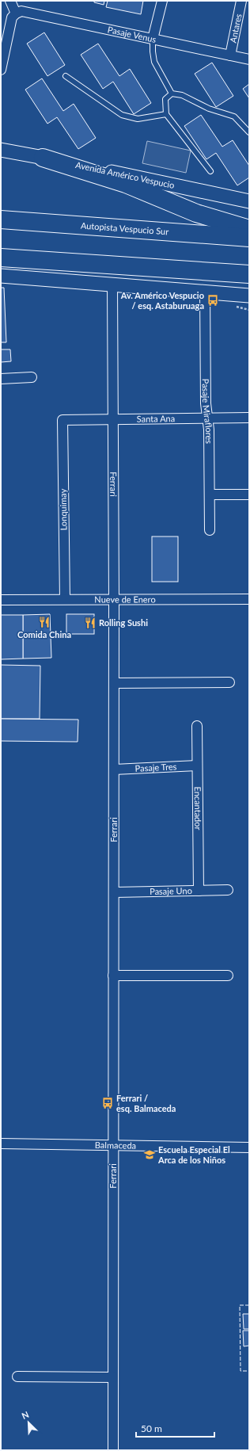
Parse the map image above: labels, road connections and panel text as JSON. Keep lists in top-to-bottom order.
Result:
{
  "streets": {
    "highway": ["Autopista Vespucio Sur"],
    "main road": ["Avenida Américo Vespucio"],
    "street": [
      "Antares",
      "Pasaje Venus",
      "Pasaje Miraflores",
      "Santa Ana",
      "Ferrari",
      "Lonquimay",
      "Nueve de Enero",
      "Pasaje Tres",
      "Encantador",
      "Pasaje Uno",
      "Balmaceda"
    ]
  },
  "crossings": [
    ["Antares", "Pasaje Venus"],
    ["Pasaje Miraflores", "Santa Ana"],
    ["Santa Ana", "Ferrari"],
    ["Santa Ana", "Lonquimay"],
    ["Ferrari", "Nueve de Enero"],
    ["Ferrari", "Pasaje Tres"],
    ["Ferrari", "Pasaje Uno"],
    ["Ferrari", "Balmaceda"],
    ["Lonquimay", "Nueve de Enero"],
    ["Pasaje Tres", "Encantador"],
    ["Encantador", "Pasaje Uno"]
  ],
  "places": {
    "bus stop": ["Av. Américo Vespucio / esq. Astaburuaga", "Ferrari / esq. Balmaceda"],
    "restaurant": ["Comida China", "Rolling Sushi"],
    "school or university": ["Escuela Especial El Arca de los Niños"]
  },
  "scale_bar": "50 m",
  "north": "top left"
}
